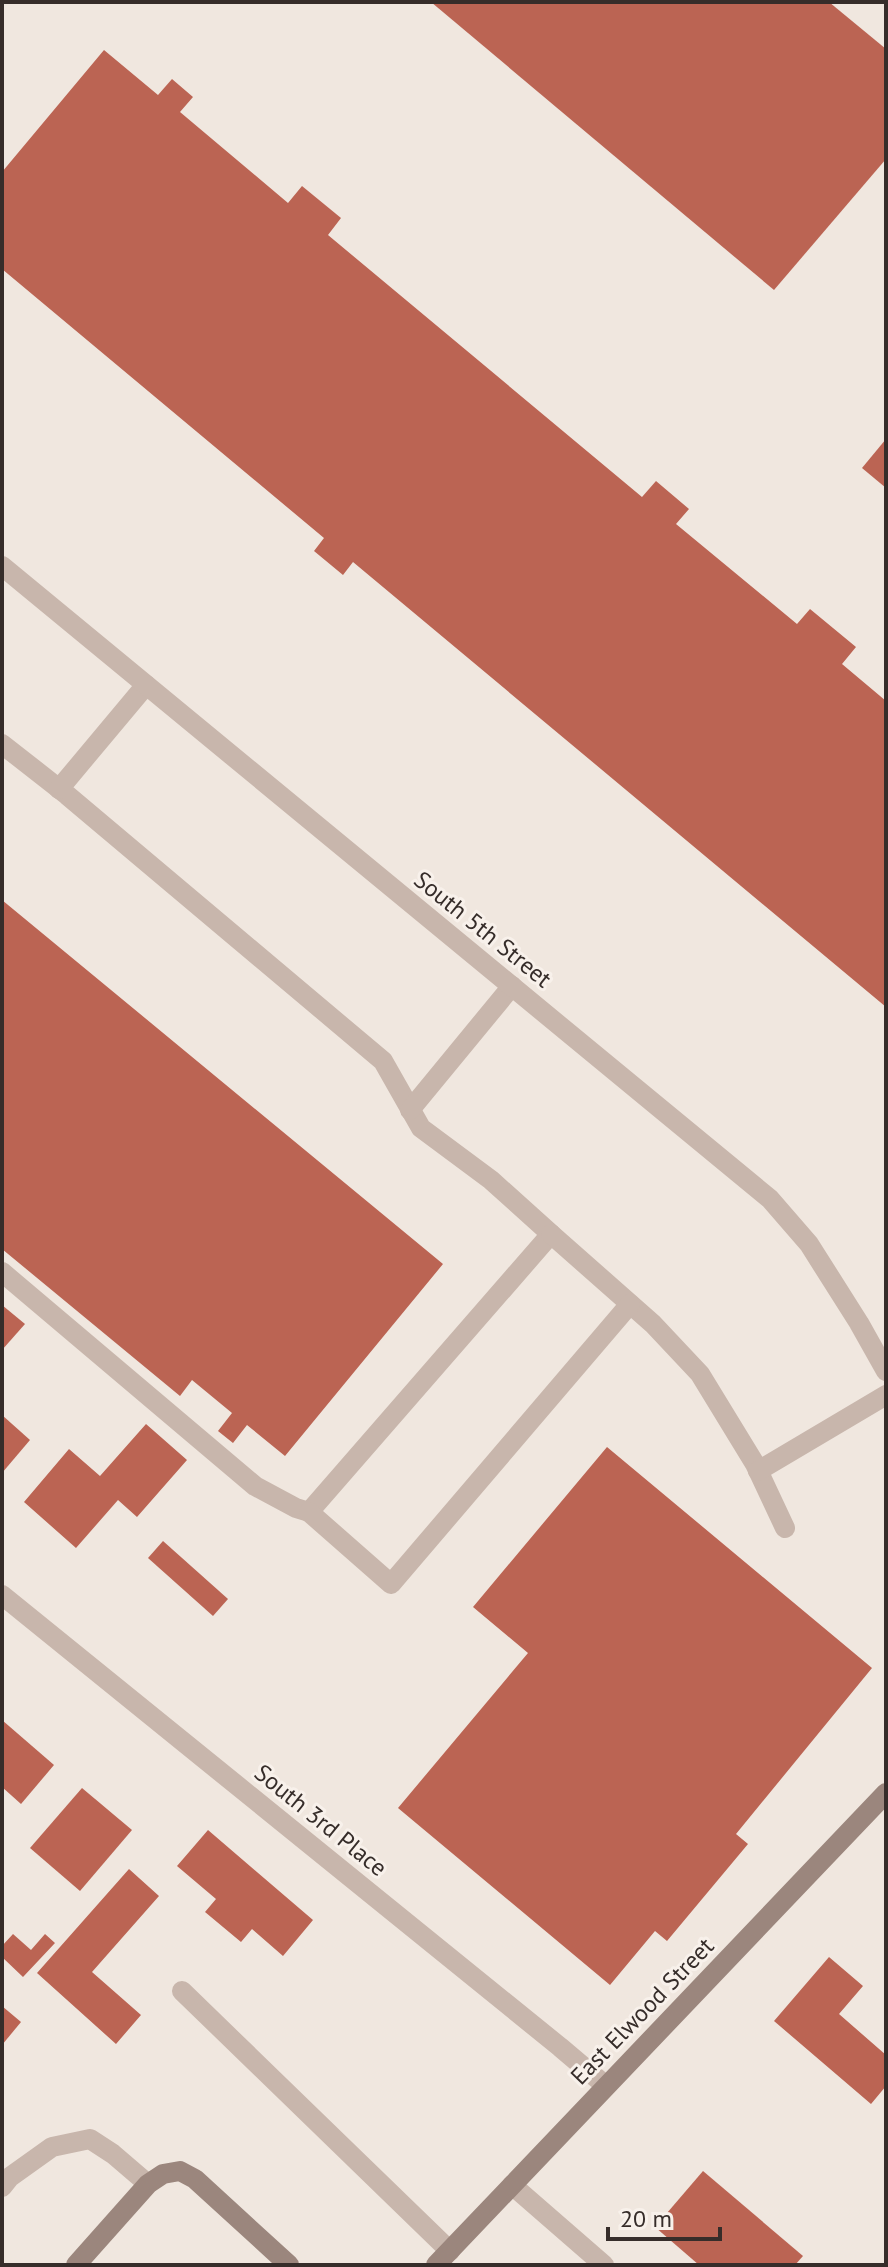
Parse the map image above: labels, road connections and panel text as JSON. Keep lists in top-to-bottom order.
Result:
{
  "streets": {
    "street": ["South 5th Street", "South 3rd Place", "East Elwood Street"]
  },
  "crossings": [
    ["South 3rd Place", "East Elwood Street"]
  ],
  "scale_bar": "20 m"
}
